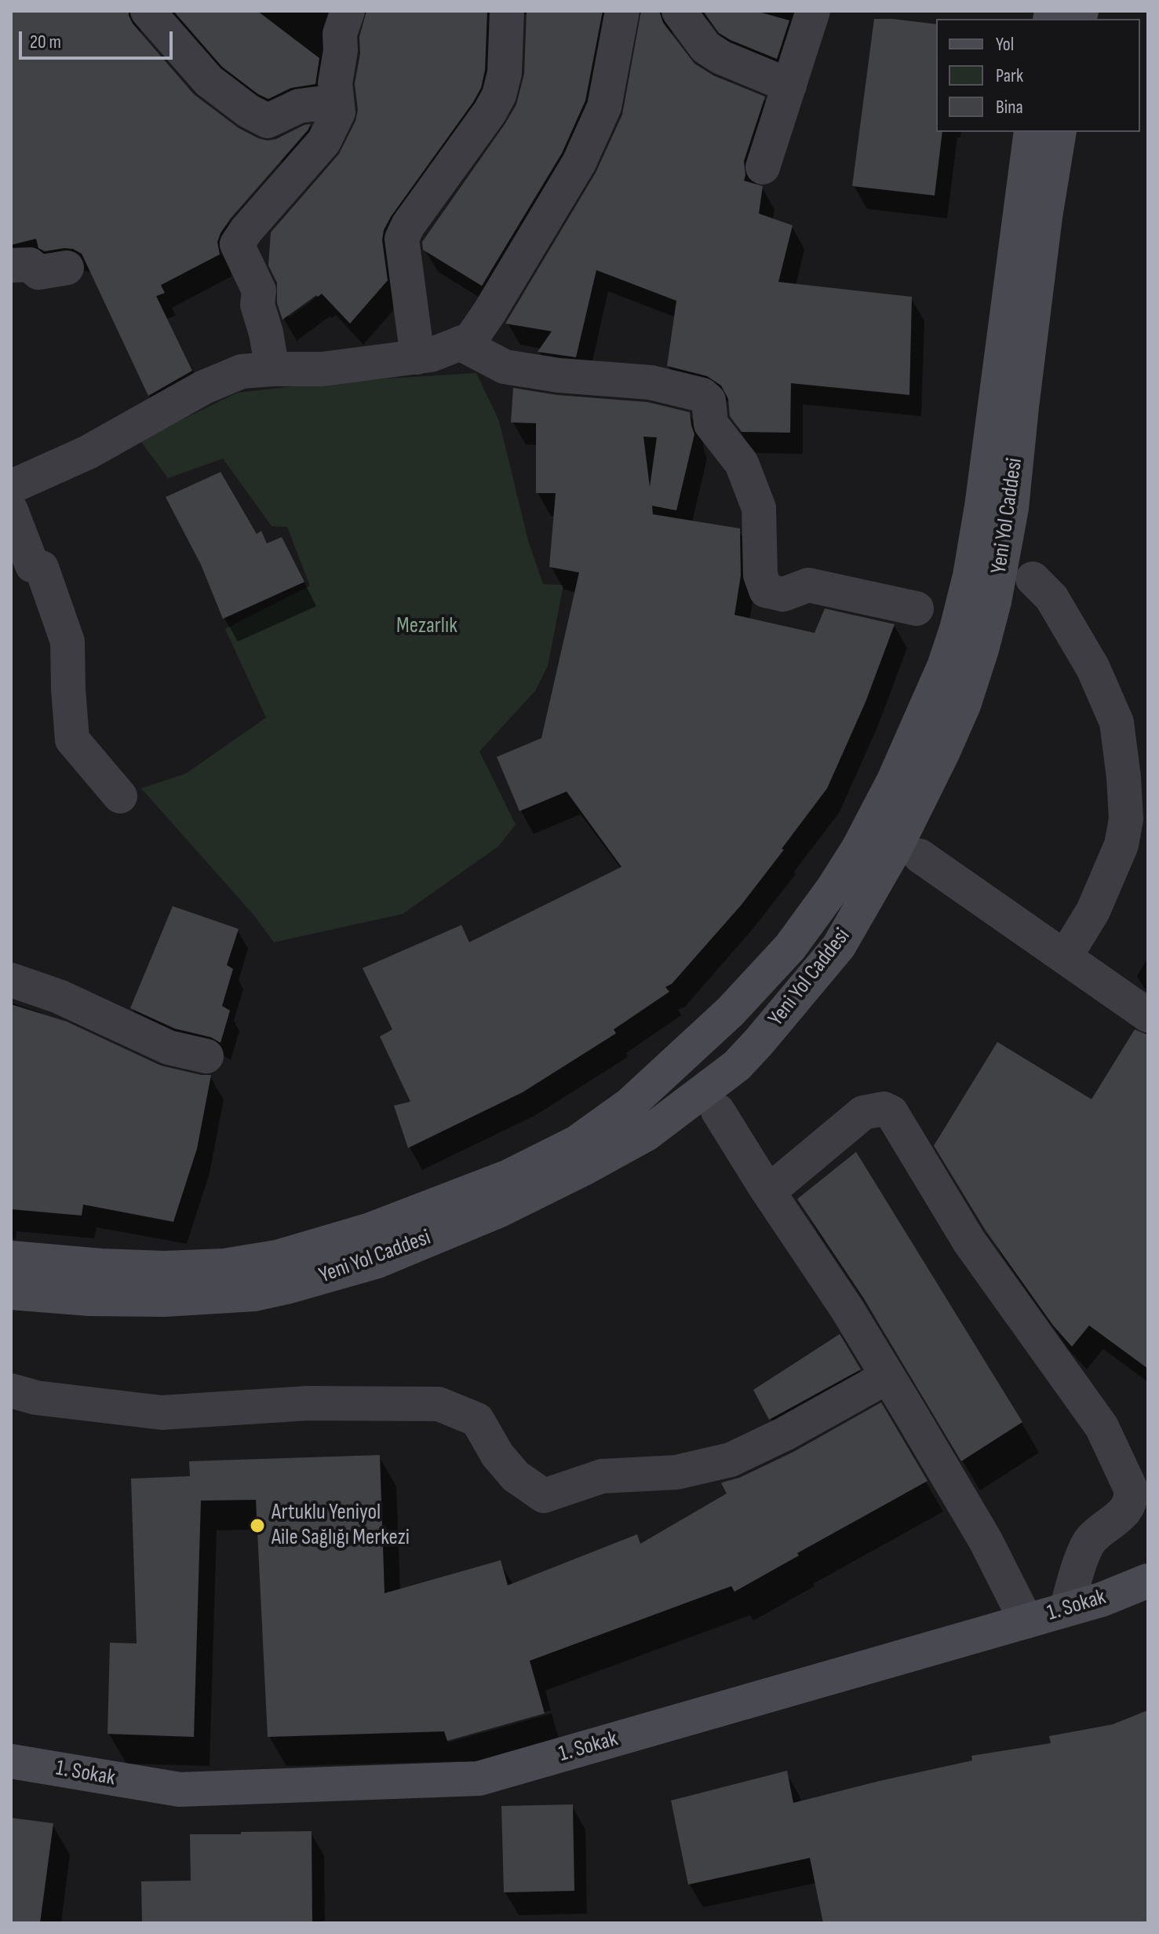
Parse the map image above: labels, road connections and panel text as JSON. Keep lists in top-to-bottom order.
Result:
{
  "streets": {
    "main road": ["Yeni Yol Caddesi", "1. Sokak"]
  },
  "parks": ["Mezarlık"],
  "places": ["Artuklu Yeniyol Aile Sağlığı Merkezi"],
  "legend": ["Yol", "Park", "Bina"],
  "scale_bar": "20 m"
}
